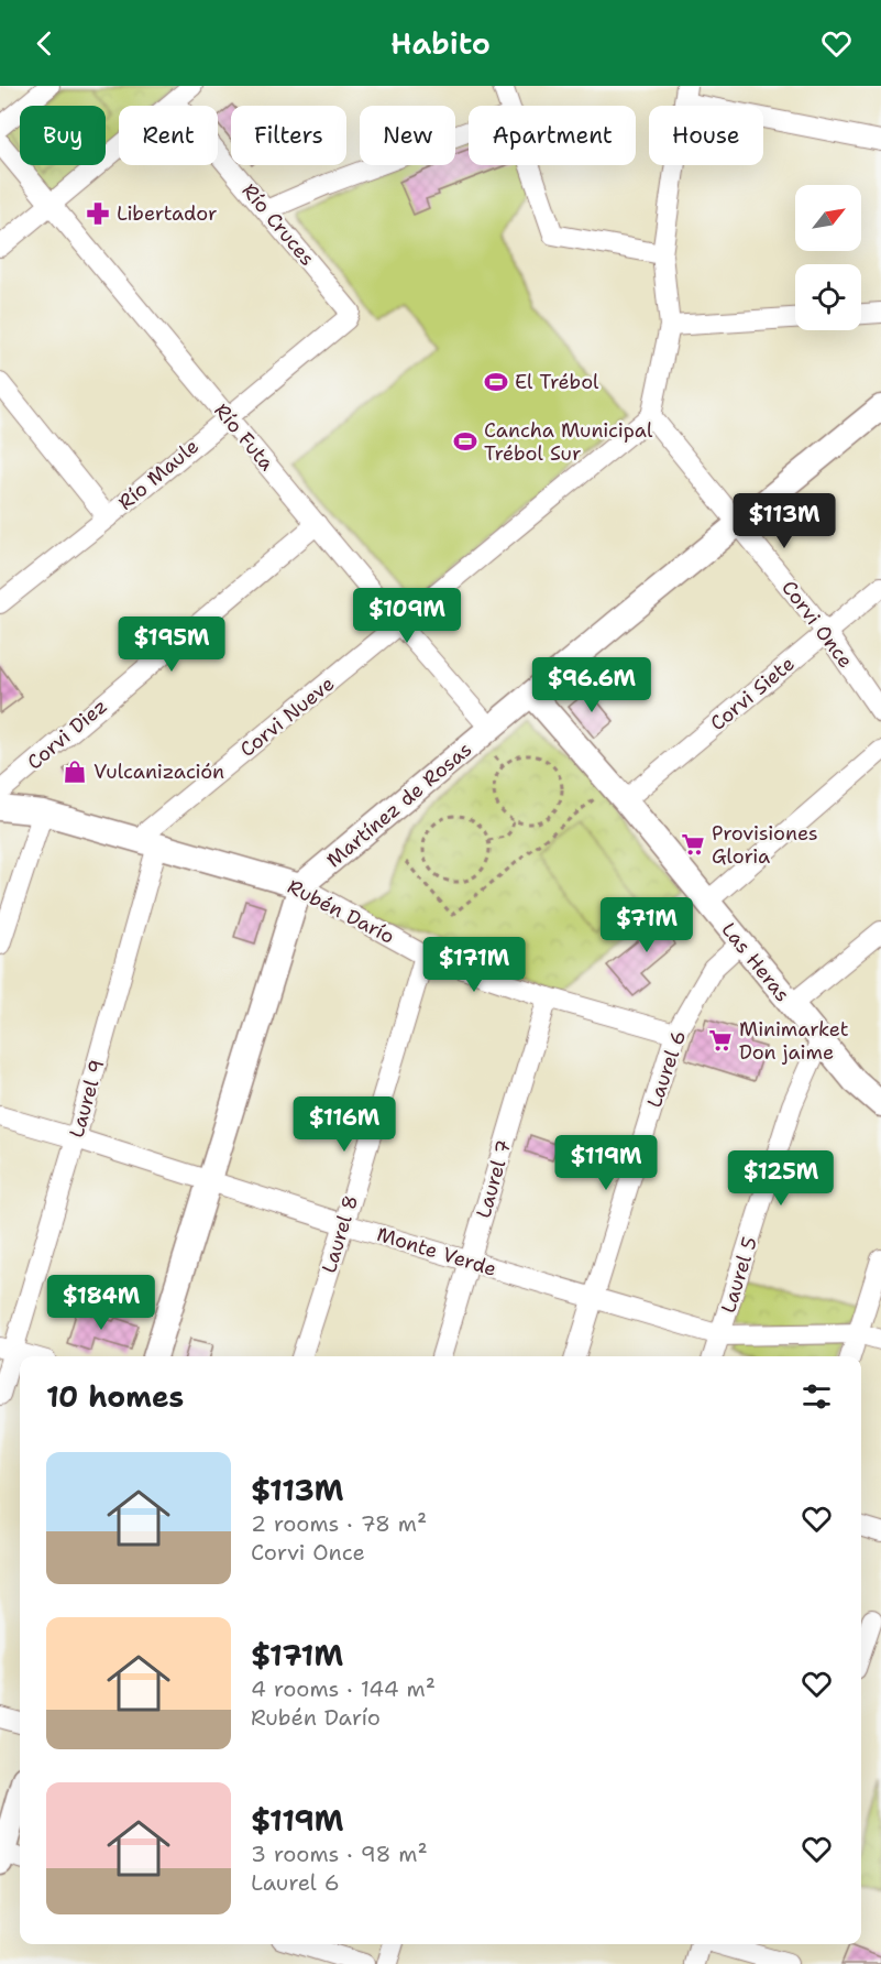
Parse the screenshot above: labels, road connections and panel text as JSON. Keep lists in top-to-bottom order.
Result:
{
  "streets": {
    "street": [
      "Río Cruces",
      "Río Futa",
      "Río Maule",
      "Corvi Once",
      "Corvi Siete",
      "Corvi Nueve",
      "Corvi Diez",
      "Martínez de Rosas",
      "Rubén Darío",
      "Las Heras",
      "Laurel 6",
      "Laurel 9",
      "Laurel 7",
      "Laurel 8",
      "Monte Verde",
      "Laurel 5"
    ]
  },
  "crossings": [
    ["Río Cruces", "Río Maule"],
    ["Río Futa", "Río Maule"],
    ["Río Futa", "Corvi Nueve"],
    ["Río Futa", "Corvi Diez"],
    ["Río Futa", "Martínez de Rosas"],
    ["Corvi Once", "Corvi Siete"],
    ["Corvi Once", "Corvi Nueve"],
    ["Corvi Once", "Martínez de Rosas"],
    ["Corvi Siete", "Las Heras"],
    ["Corvi Nueve", "Rubén Darío"],
    ["Corvi Nueve", "Laurel 9"],
    ["Martínez de Rosas", "Rubén Darío"],
    ["Martínez de Rosas", "Las Heras"],
    ["Rubén Darío", "Laurel 6"],
    ["Rubén Darío", "Laurel 9"],
    ["Rubén Darío", "Laurel 7"],
    ["Rubén Darío", "Laurel 8"],
    ["Las Heras", "Laurel 6"],
    ["Las Heras", "Laurel 5"],
    ["Laurel 6", "Monte Verde"],
    ["Laurel 9", "Monte Verde"],
    ["Laurel 7", "Monte Verde"],
    ["Laurel 8", "Monte Verde"],
    ["Monte Verde", "Laurel 5"]
  ],
  "places": {
    "pharmacy": ["Libertador"],
    "sports": ["El Trébol", "Cancha Municipal Trébol Sur"],
    "shop": ["Vulcanización"],
    "supermarket": ["Provisiones Gloria", "Minimarket Don jaime"]
  },
  "north": "top right",
  "page": {
    "header": "Habito",
    "chip": [
      "Buy",
      "Rent",
      "Filters",
      "New",
      "Apartment",
      "House"
    ],
    "price": [
      "$113M",
      "$109M",
      "$195M",
      "$96.6M",
      "$71M",
      "$171M",
      "$116M",
      "$119M",
      "$125M",
      "$184M"
    ],
    "heading": "10 homes",
    "list": [
      {
        "name": "$113M",
        "note": "2 rooms · 78 m² · Corvi Once"
      },
      {
        "name": "$171M",
        "note": "4 rooms · 144 m² · Rubén Darío"
      },
      {
        "name": "$119M",
        "note": "3 rooms · 98 m² · Laurel 6"
      }
    ]
  }
}
